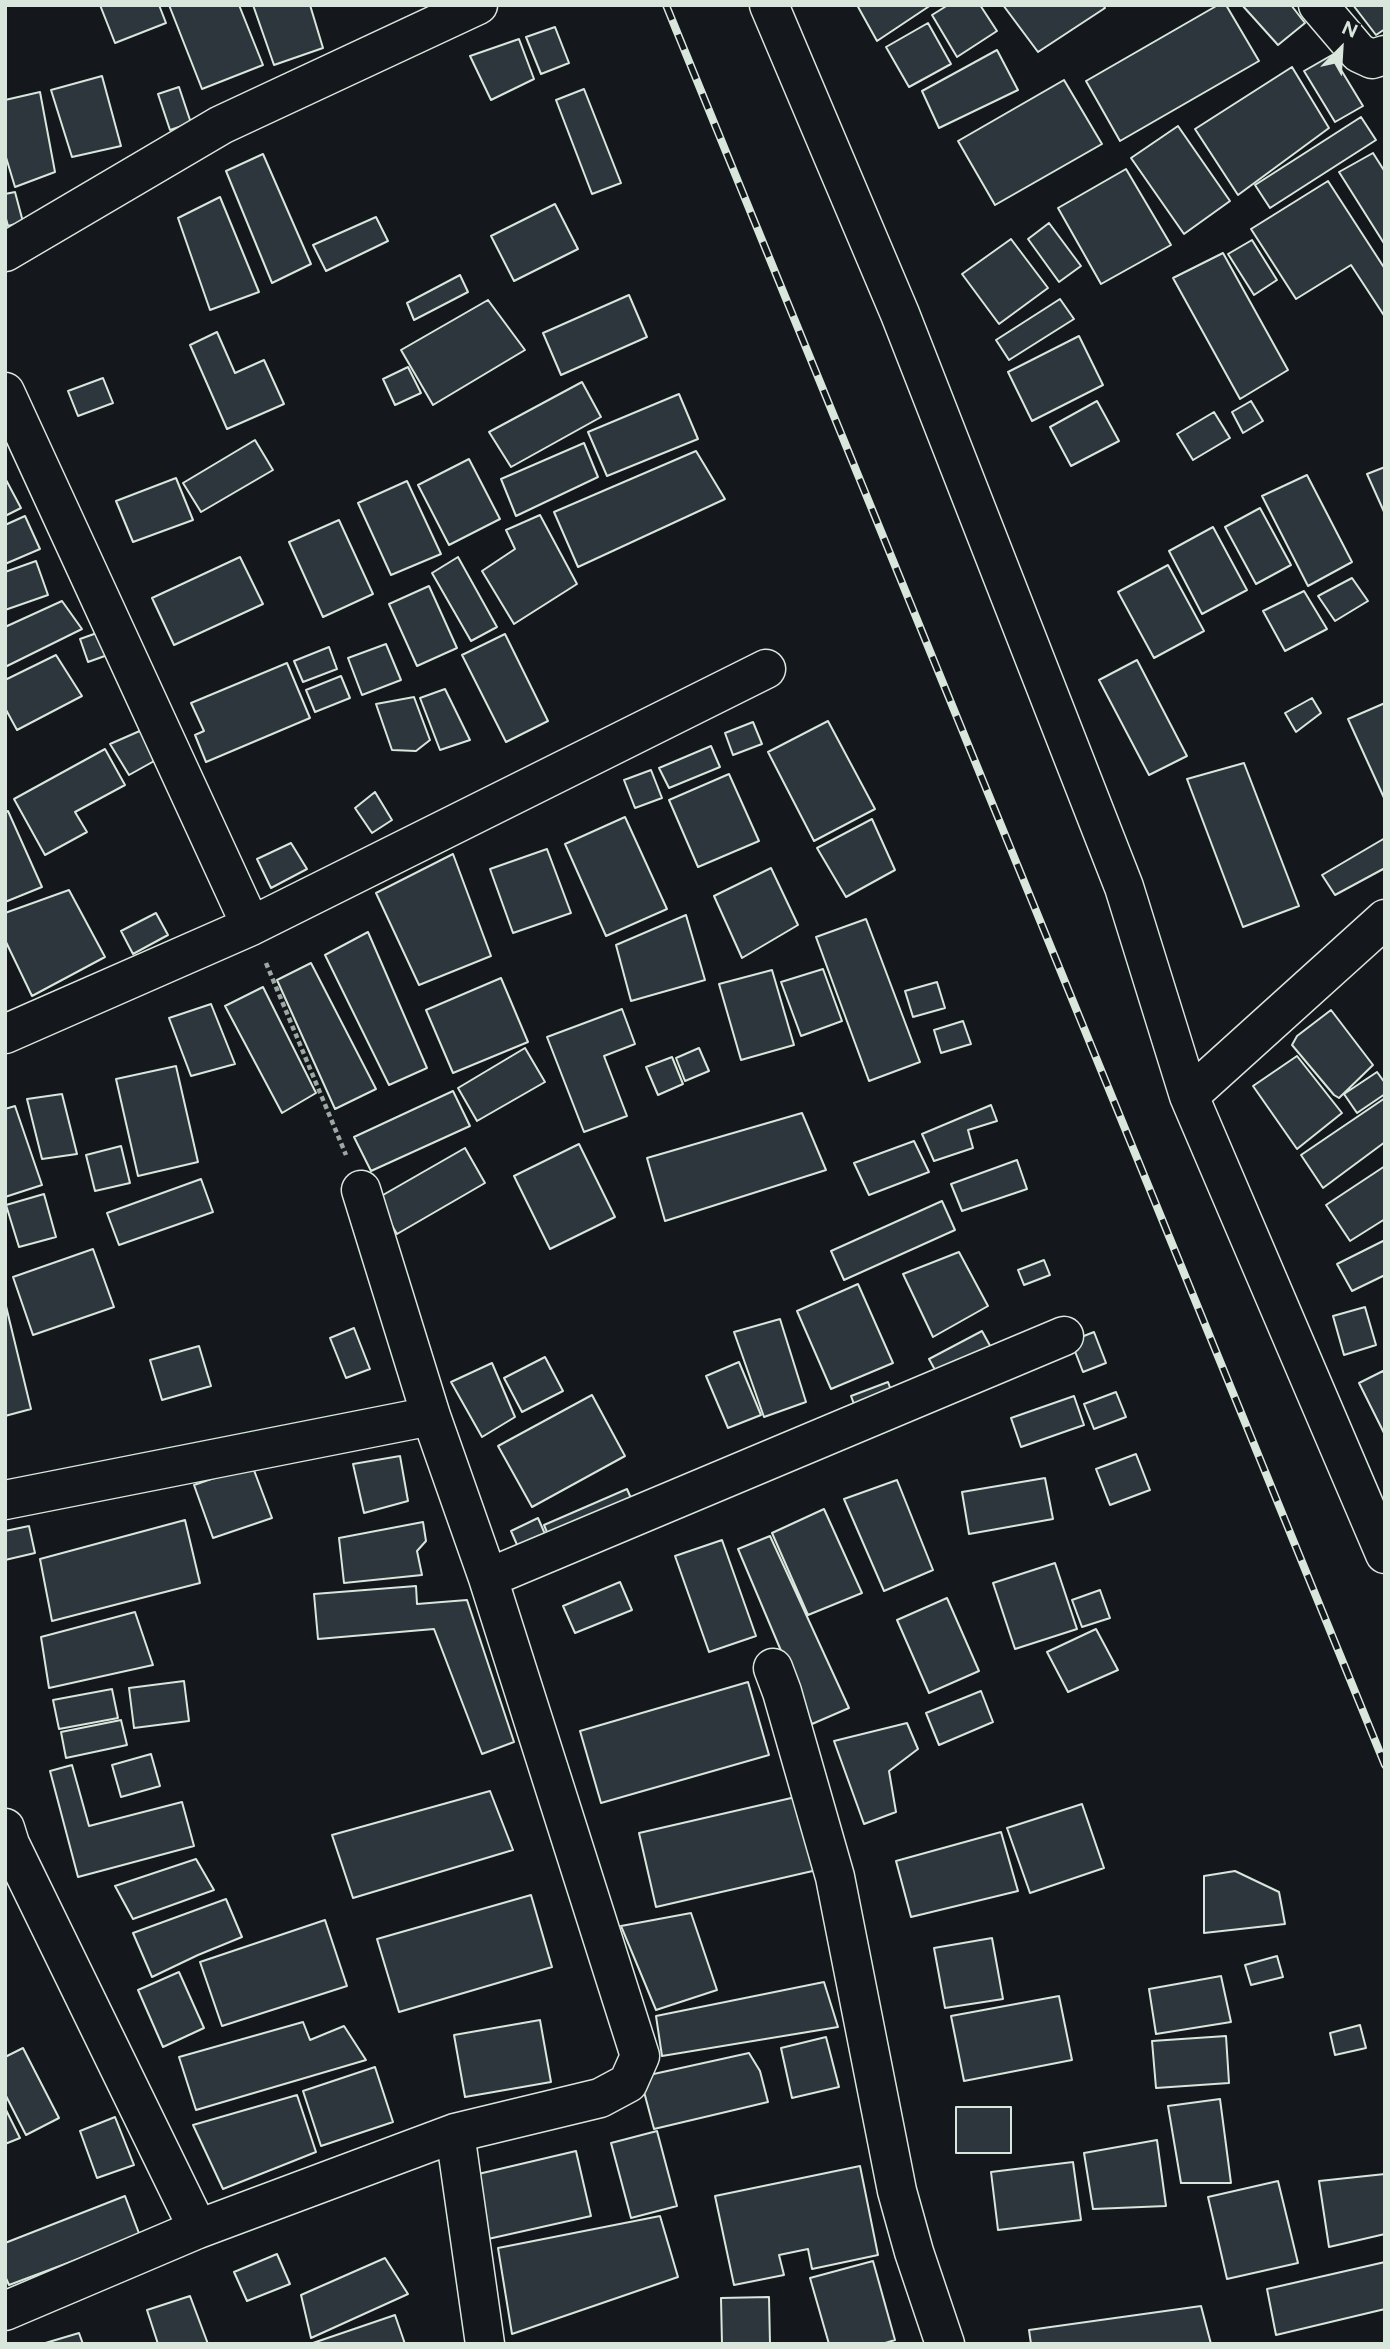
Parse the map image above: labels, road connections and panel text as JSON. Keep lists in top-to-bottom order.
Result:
{
  "north": "top right"
}
